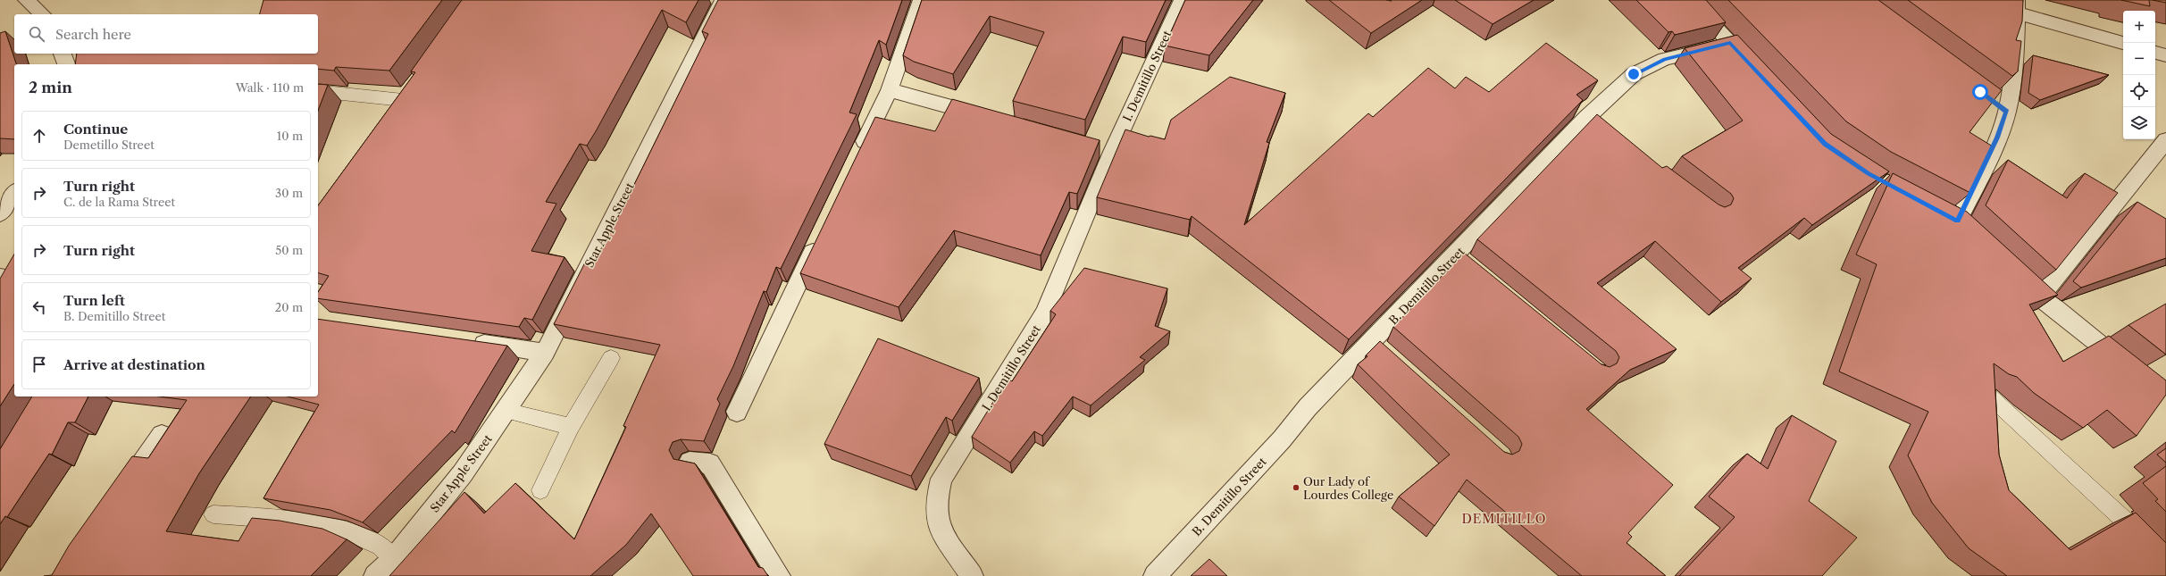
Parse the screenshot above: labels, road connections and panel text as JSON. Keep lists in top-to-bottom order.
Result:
{
  "streets": {
    "street": ["I. Demitillo Street", "Star Apple Street", "B. Demitillo Street"]
  },
  "districts": ["DEMITILLO"],
  "places": ["Our Lady of Lourdes College"],
  "page": {
    "map_buttons": ["+", "−"],
    "search": "Search here",
    "heading": ["2 min", "Walk · 110 m"],
    "list": [
      ["Continue", "Demetillo Street", "10 m"],
      ["Turn right", "C. de la Rama Street", "30 m"],
      ["Turn right", "50 m"],
      ["Turn left", "B. Demitillo Street", "20 m"],
      "Arrive at destination"
    ]
  }
}
